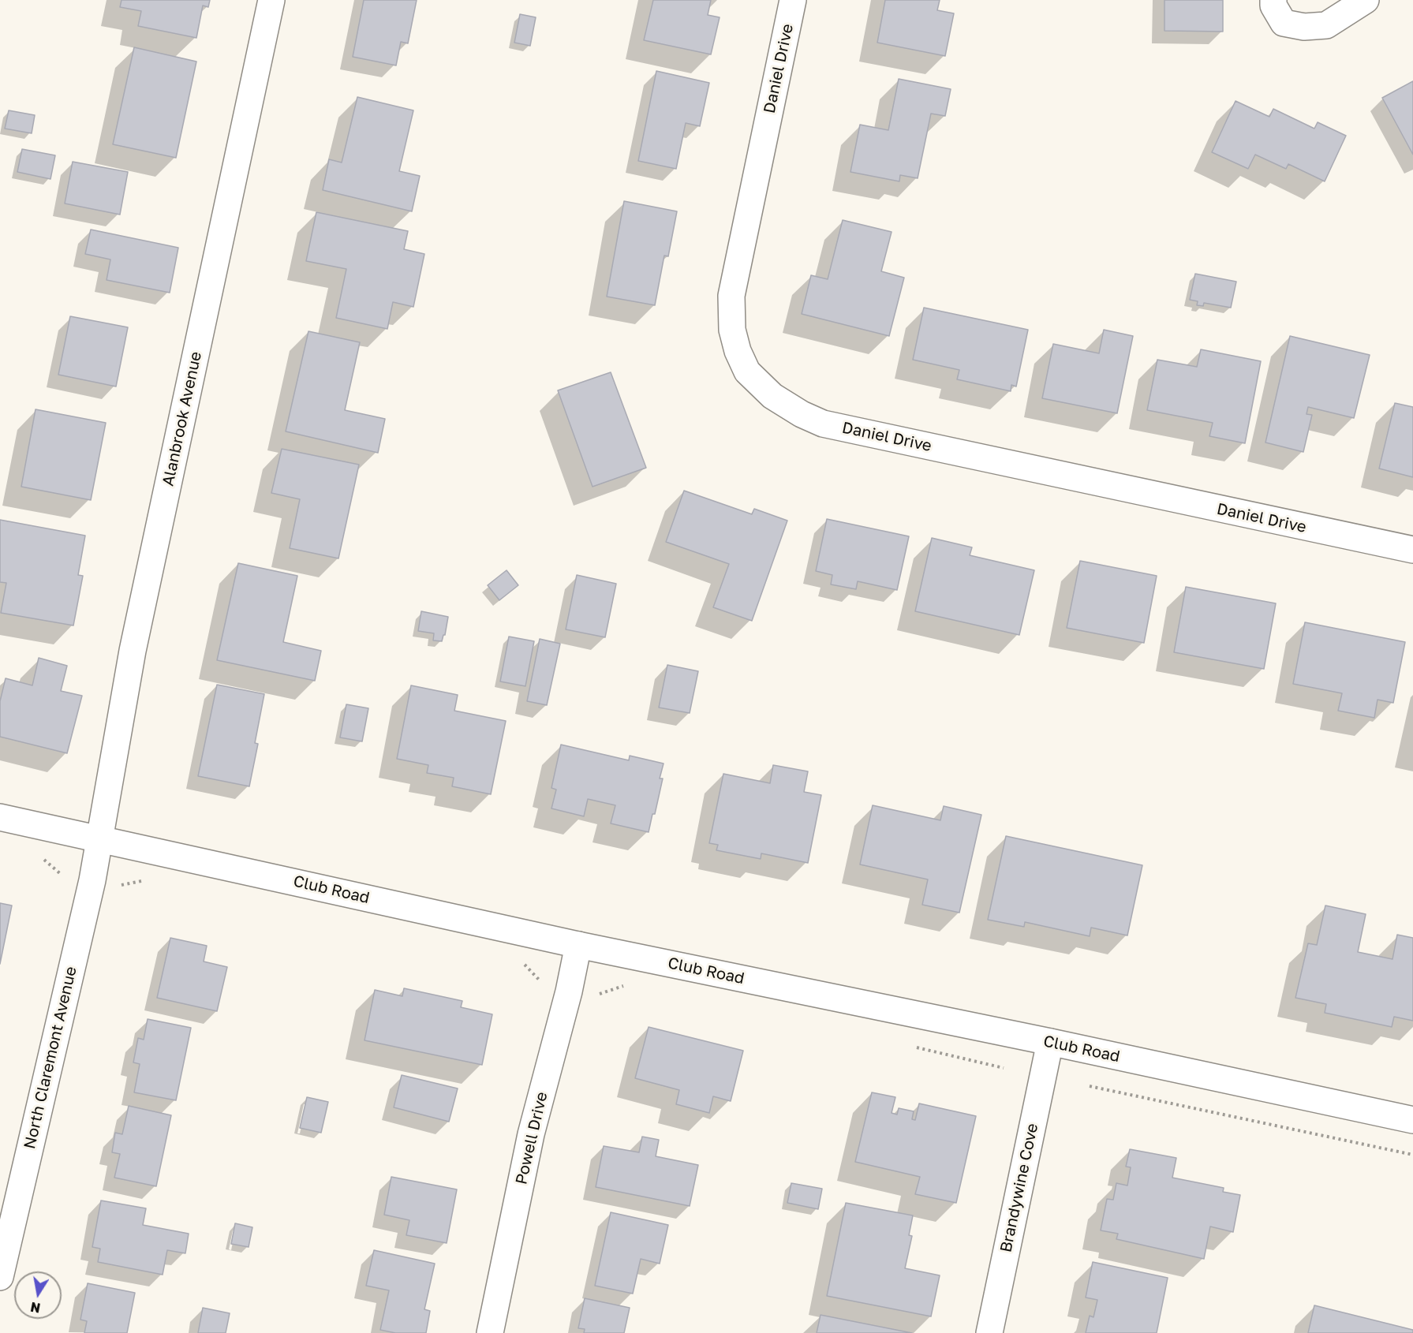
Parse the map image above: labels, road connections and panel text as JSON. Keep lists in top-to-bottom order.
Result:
{
  "streets": {
    "street": [
      "Daniel Drive",
      "Alanbrook Avenue",
      "Club Road",
      "North Claremont Avenue",
      "Powell Drive",
      "Brandywine Cove"
    ]
  },
  "crossings": [
    ["Alanbrook Avenue", "Club Road"],
    ["Alanbrook Avenue", "North Claremont Avenue"],
    ["Club Road", "North Claremont Avenue"],
    ["Club Road", "Powell Drive"],
    ["Club Road", "Brandywine Cove"]
  ],
  "north": "bottom"
}
